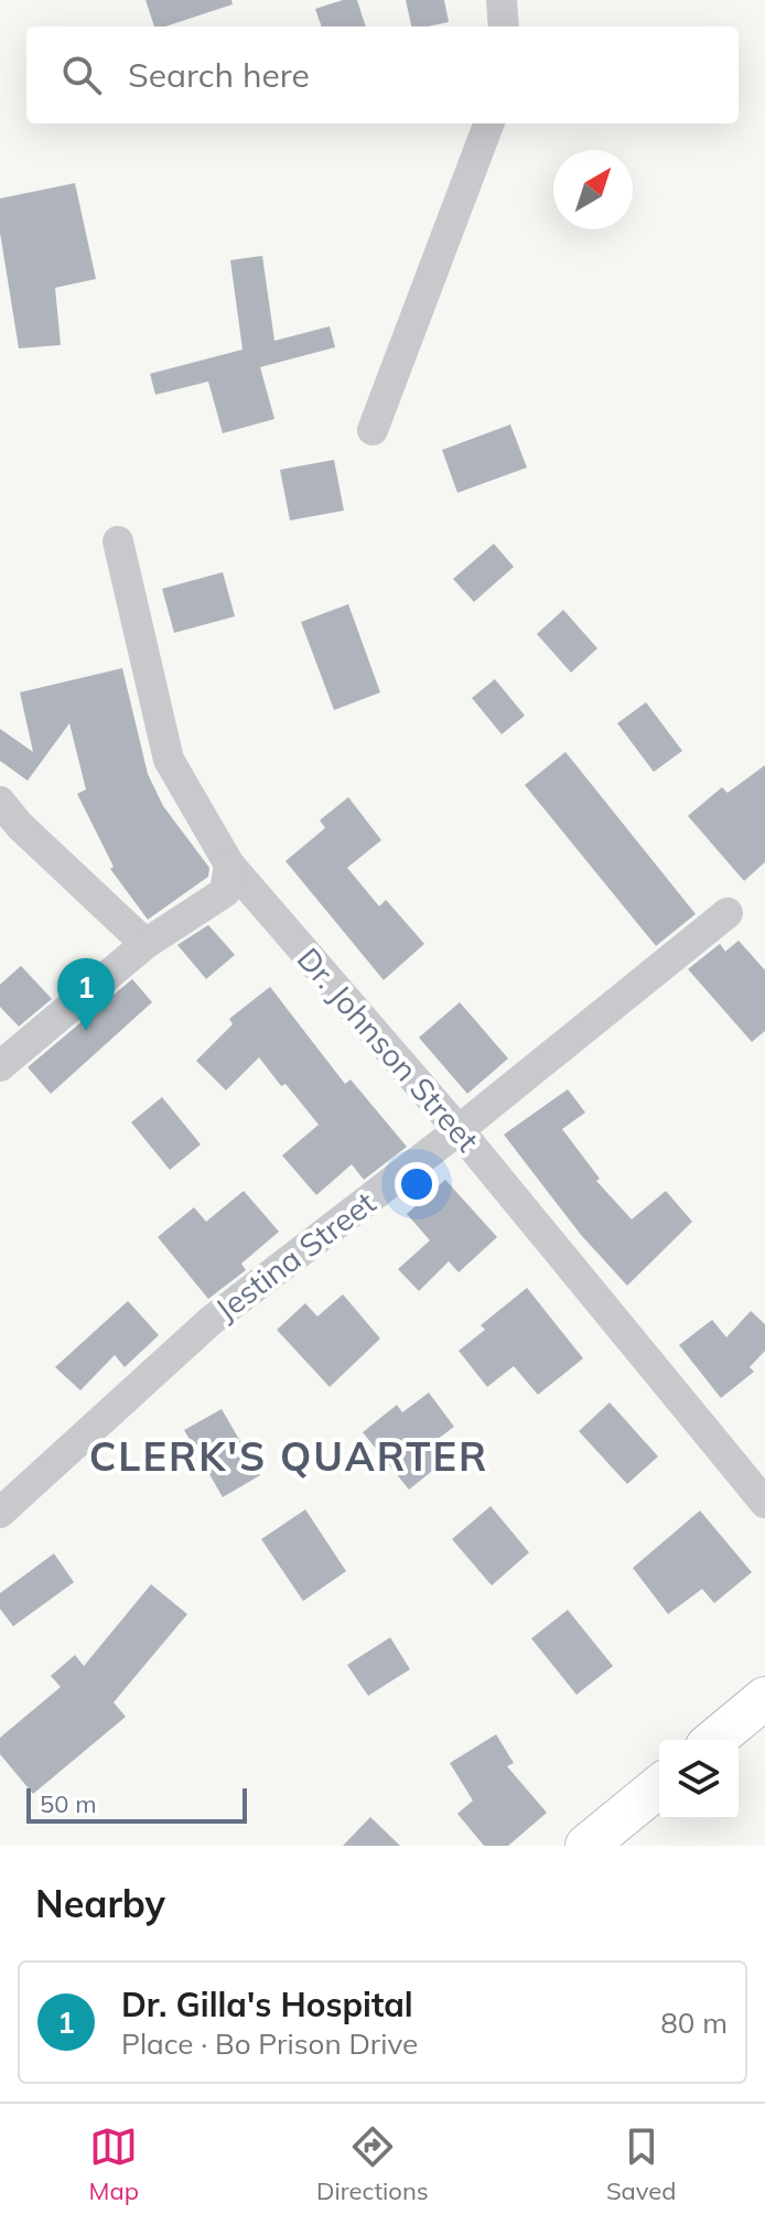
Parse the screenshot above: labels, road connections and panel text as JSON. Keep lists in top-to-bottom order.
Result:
{
  "streets": {
    "street": ["Dr. Johnson Street", "Jestina Street"]
  },
  "crossings": [
    ["Dr. Johnson Street", "Jestina Street"]
  ],
  "districts": ["CLERK'S QUARTER"],
  "scale_bar": "50 m",
  "north": "top right",
  "page": {
    "search": "Search here",
    "pins": "1",
    "scale": "50 m",
    "heading": "Nearby",
    "list": [
      {
        "mark": "1",
        "name": "Dr. Gilla's Hospital",
        "note": "Place · Bo Prison Drive",
        "value": "80 m"
      }
    ],
    "nav": ["Map", "Directions", "Saved"]
  }
}
